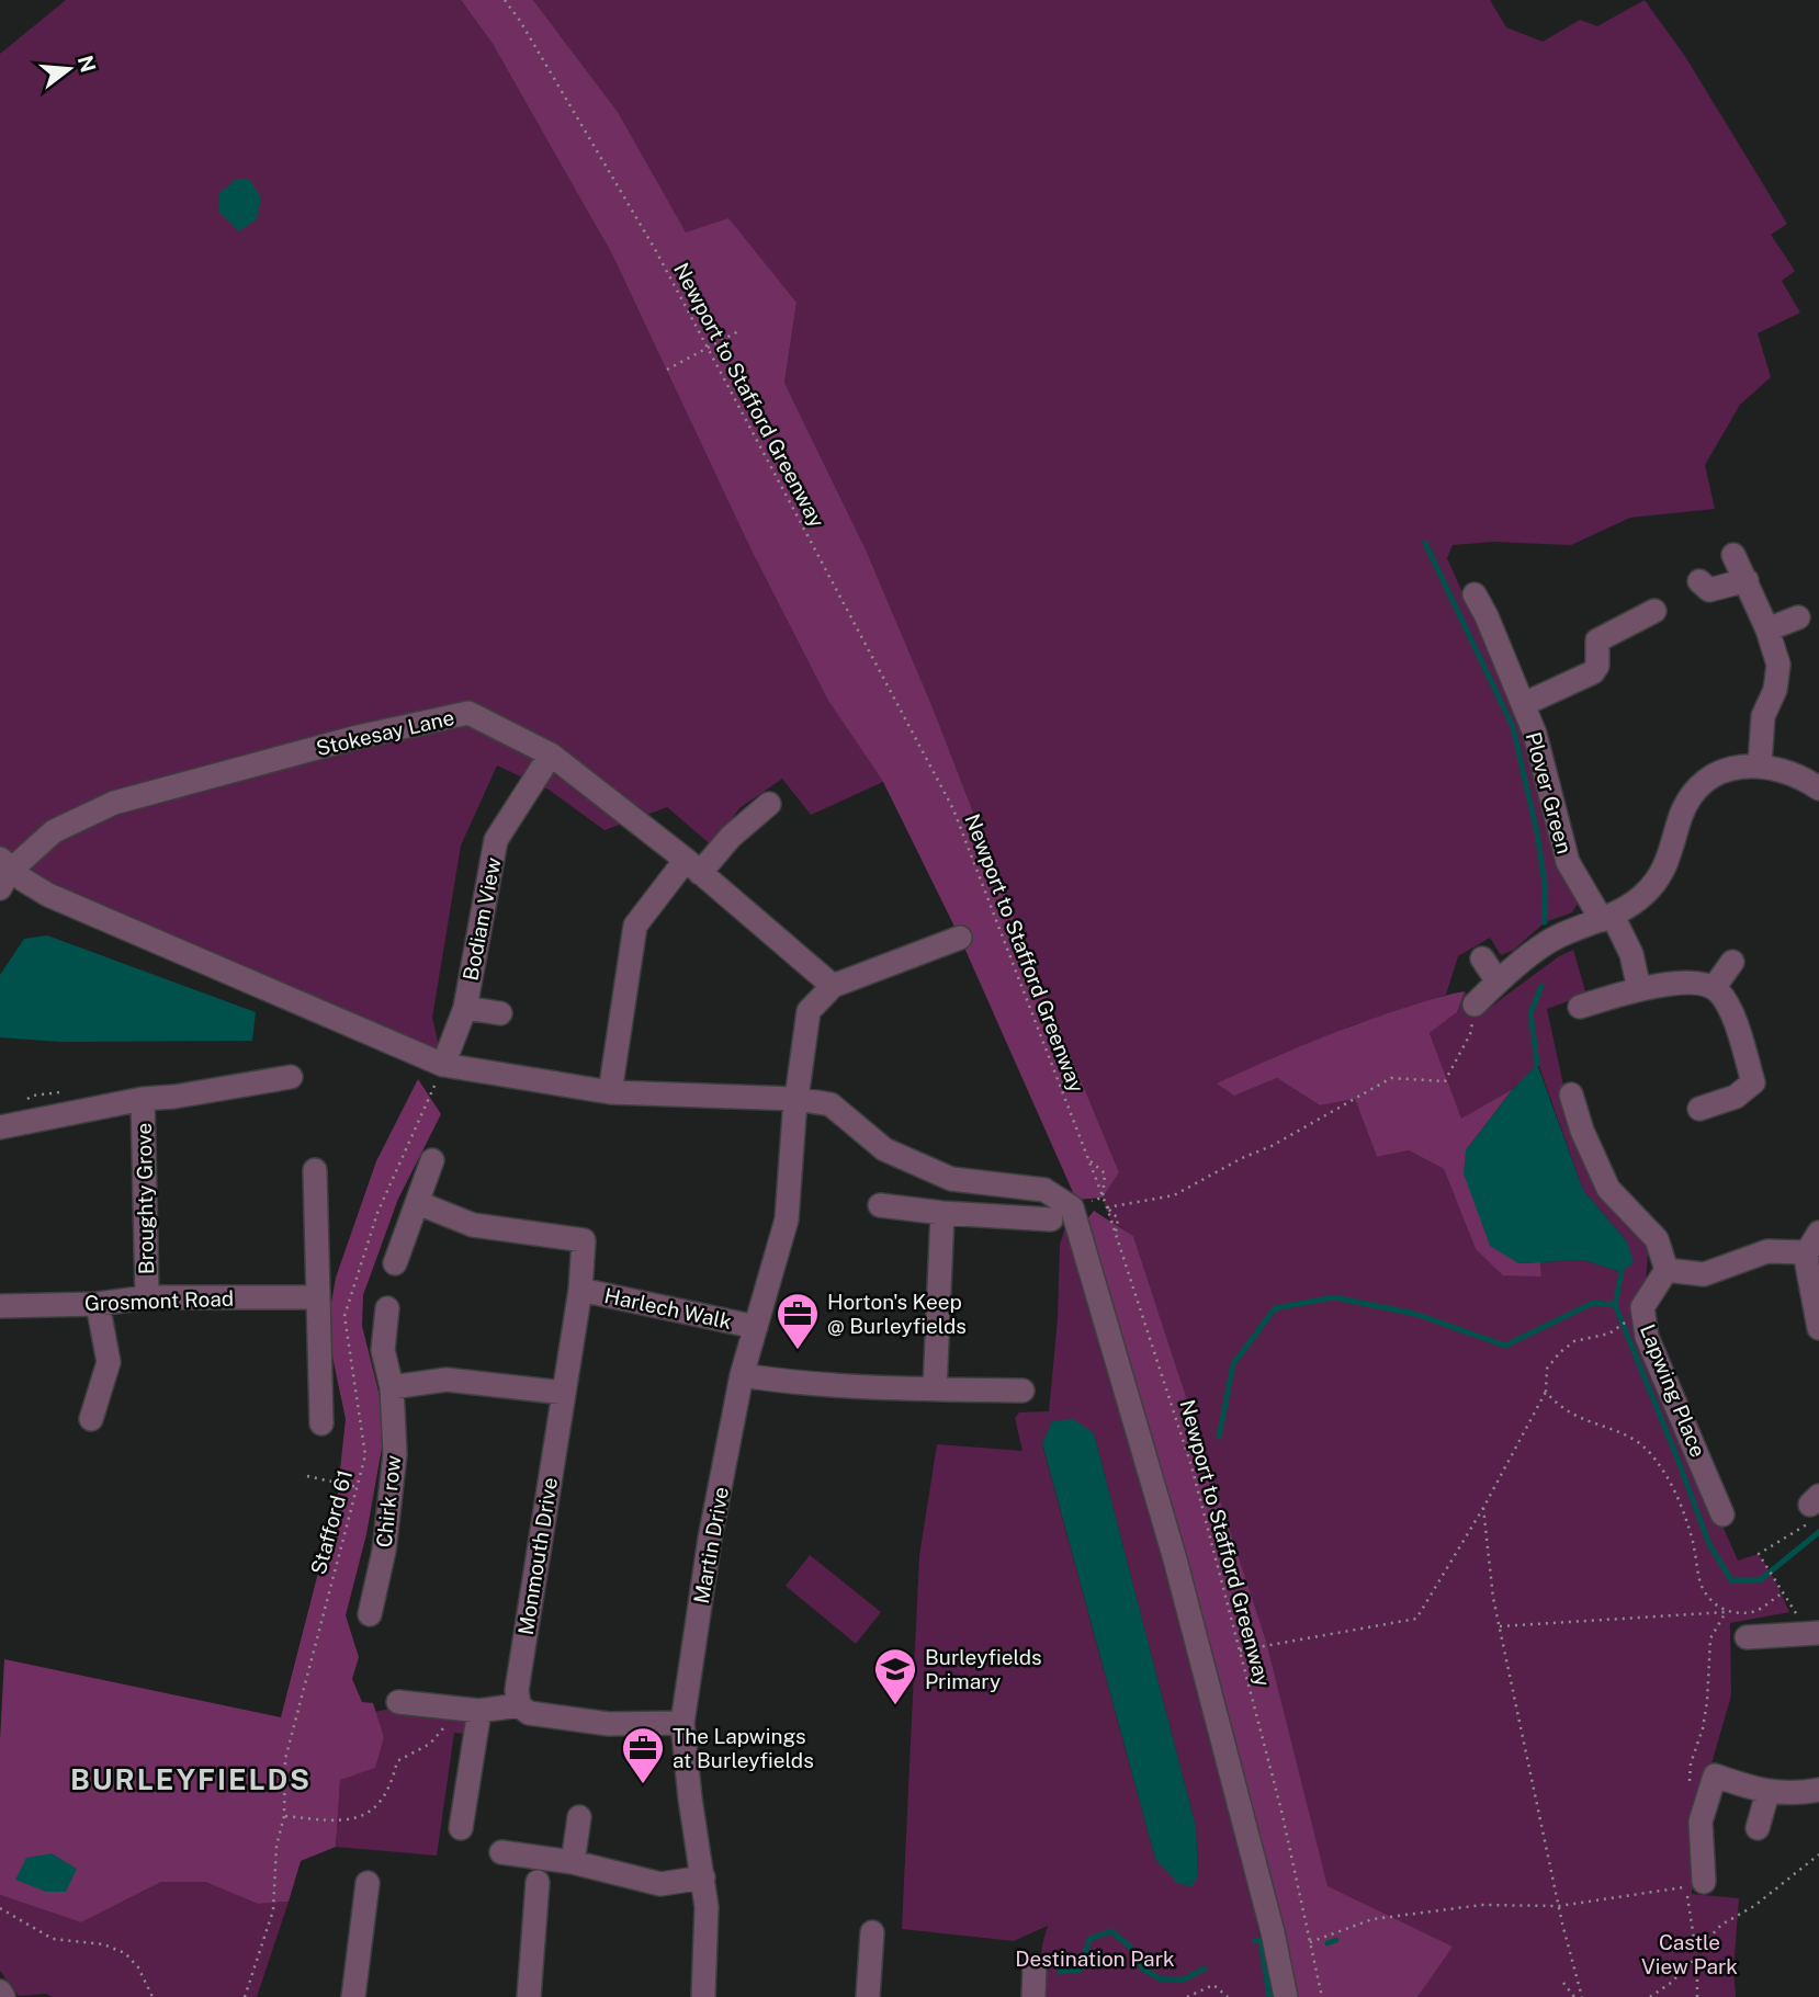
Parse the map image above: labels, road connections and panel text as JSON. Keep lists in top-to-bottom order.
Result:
{
  "streets": {
    "street": [
      "Stokesay Lane",
      "Plover Green",
      "Bodiam View",
      "Broughty Grove",
      "Grosmont Road",
      "Harlech Walk",
      "Lapwing Place",
      "Chirk row",
      "Martin Drive",
      "Monmouth Drive"
    ],
    "path": ["Newport to Stafford Greenway", "Stafford 61"]
  },
  "crossings": [
    ["Stokesay Lane", "Bodiam View"],
    ["Stokesay Lane", "Martin Drive"],
    ["Bodiam View", "Stafford 61"],
    ["Broughty Grove", "Grosmont Road"],
    ["Harlech Walk", "Martin Drive"],
    ["Harlech Walk", "Monmouth Drive"]
  ],
  "districts": ["BURLEYFIELDS"],
  "parks": ["Castle View Park", "Destination Park"],
  "places": {
    "office": ["Horton's Keep @ Burleyfields", "The Lapwings at Burleyfields"],
    "school or university": ["Burleyfields Primary"]
  },
  "north": "right"
}
